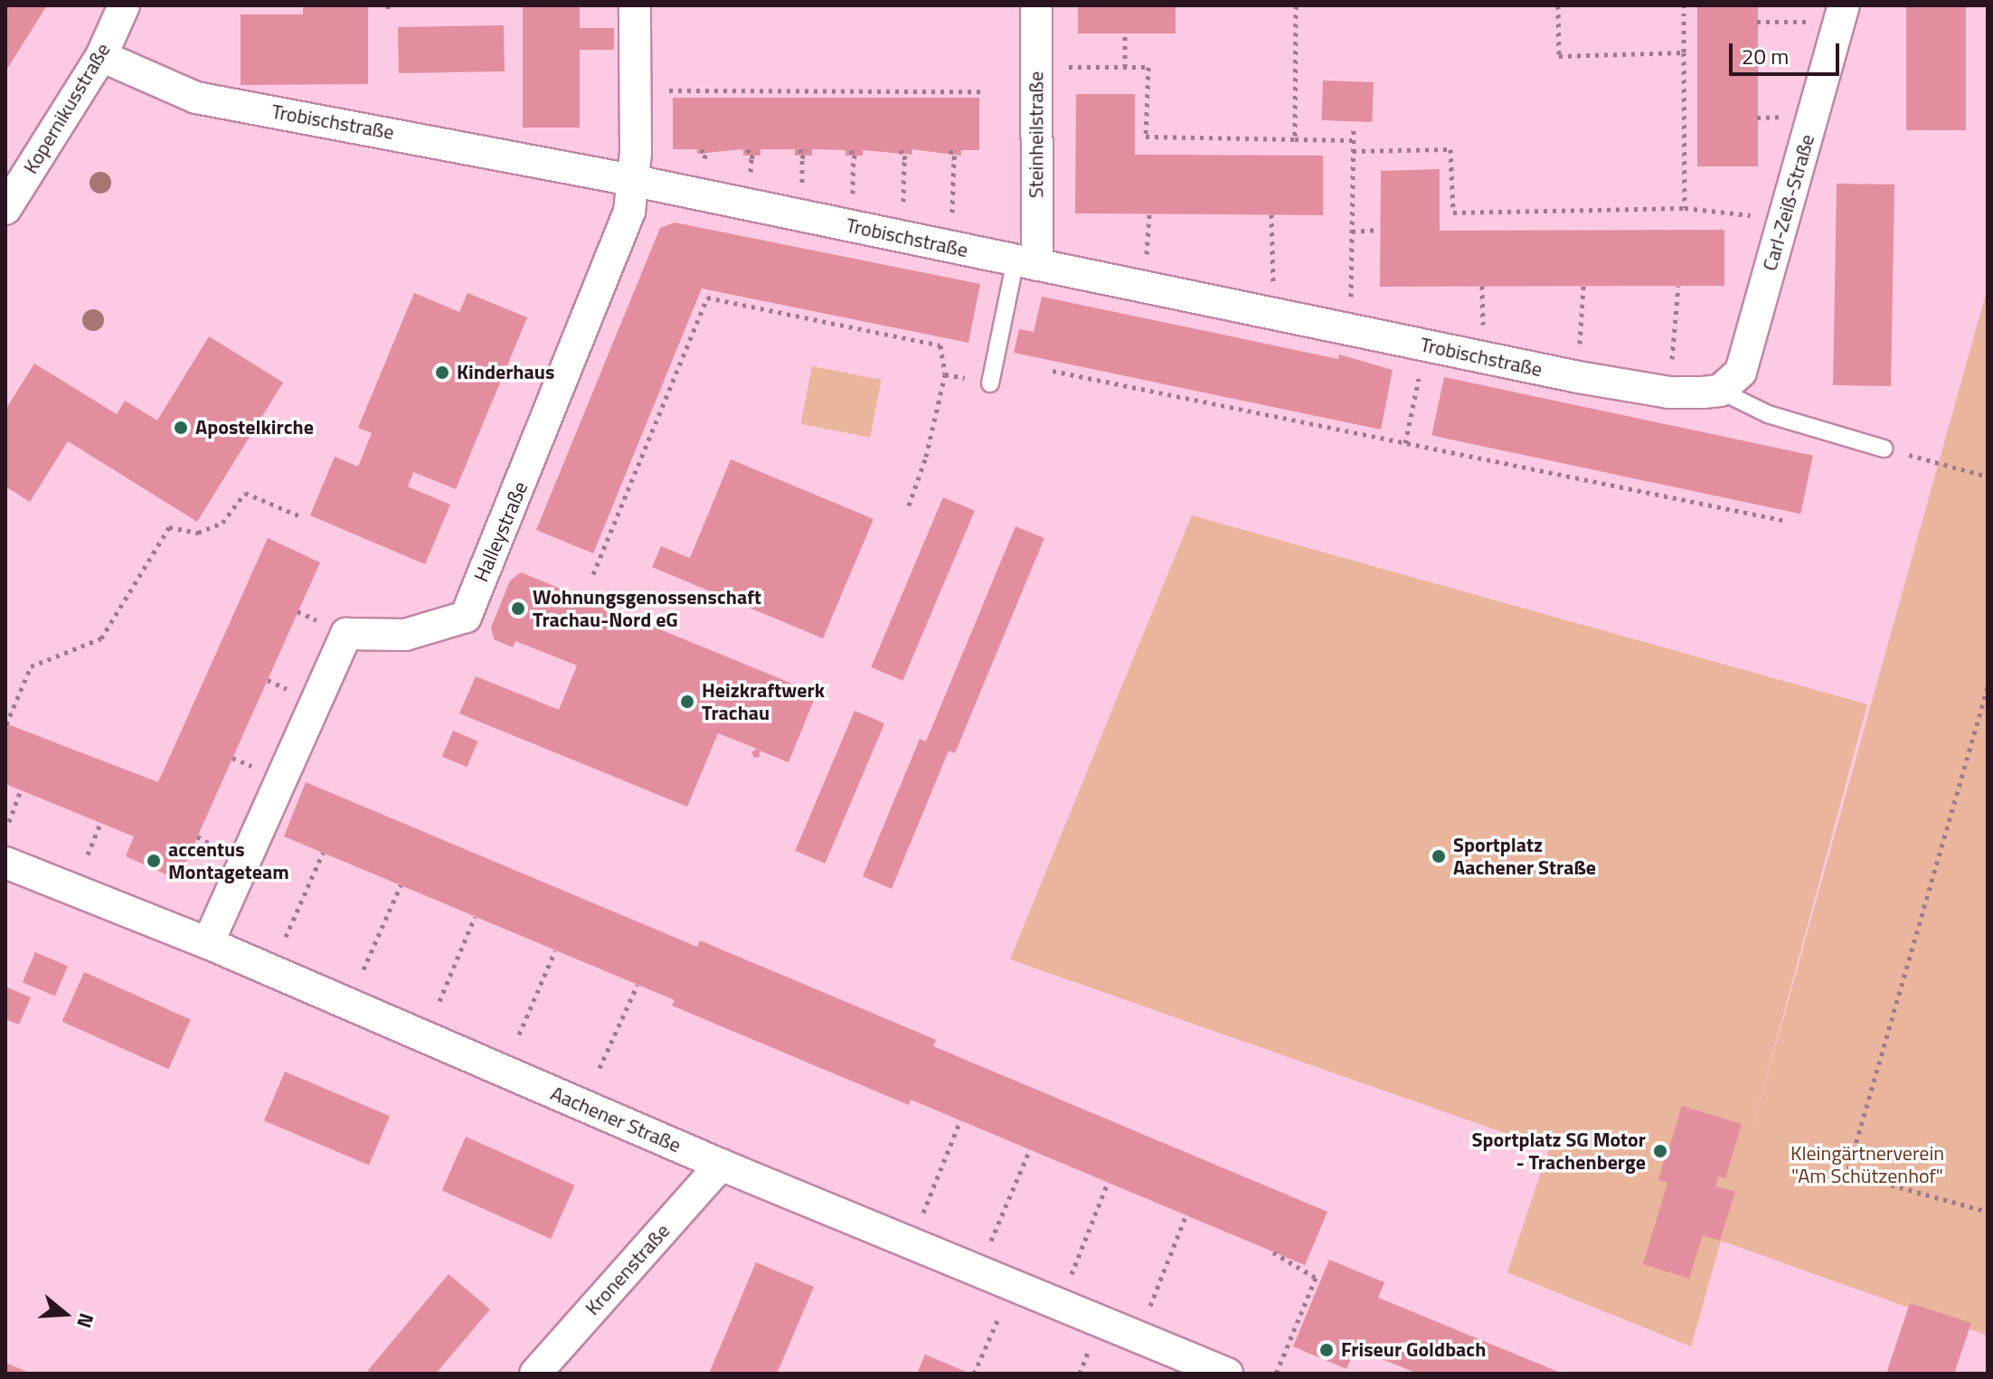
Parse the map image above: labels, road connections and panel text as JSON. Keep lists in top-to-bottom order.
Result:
{
  "streets": {
    "street": [
      "Kopernikusstraße",
      "Trobischstraße",
      "Steinheilstraße",
      "Carl-Zeiß-Straße",
      "Halleystraße",
      "Aachener Straße",
      "Kronenstraße"
    ]
  },
  "crossings": [
    ["Kopernikusstraße", "Trobischstraße"],
    ["Trobischstraße", "Steinheilstraße"],
    ["Trobischstraße", "Carl-Zeiß-Straße"],
    ["Trobischstraße", "Halleystraße"],
    ["Halleystraße", "Aachener Straße"],
    ["Aachener Straße", "Kronenstraße"]
  ],
  "parks": ["Kleingärtnerverein \"Am Schützenhof\""],
  "places": [
    "Kinderhaus",
    "Apostelkirche",
    "Wohnungsgenossenschaft Trachau-Nord eG",
    "Heizkraftwerk Trachau",
    "Sportplatz Aachener Straße",
    "accentus Montageteam",
    "Sportplatz SG Motor - Trachenberge",
    "Friseur Goldbach"
  ],
  "scale_bar": "20 m",
  "north": "right"
}
